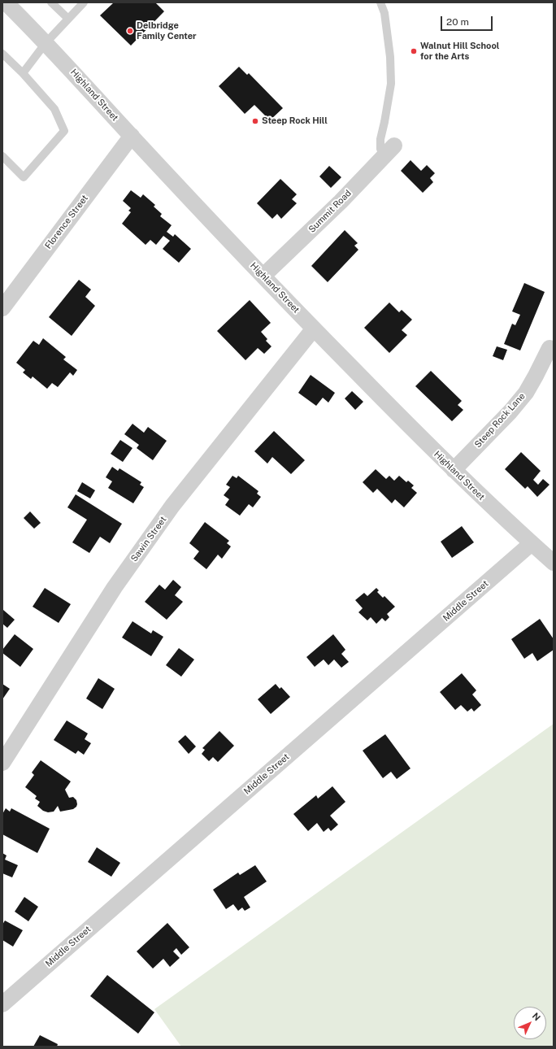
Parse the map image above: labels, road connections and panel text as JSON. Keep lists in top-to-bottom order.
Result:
{
  "streets": {
    "street": [
      "Highland Street",
      "Summit Road",
      "Florence Street",
      "Steep Rock Lane",
      "Sawin Street",
      "Middle Street"
    ]
  },
  "crossings": [
    ["Highland Street", "Summit Road"],
    ["Highland Street", "Florence Street"],
    ["Highland Street", "Steep Rock Lane"],
    ["Highland Street", "Sawin Street"],
    ["Highland Street", "Middle Street"]
  ],
  "places": ["Delbridge Family Center", "Walnut Hill School for the Arts", "Steep Rock Hill"],
  "scale_bar": "20 m",
  "north": "top right"
}
